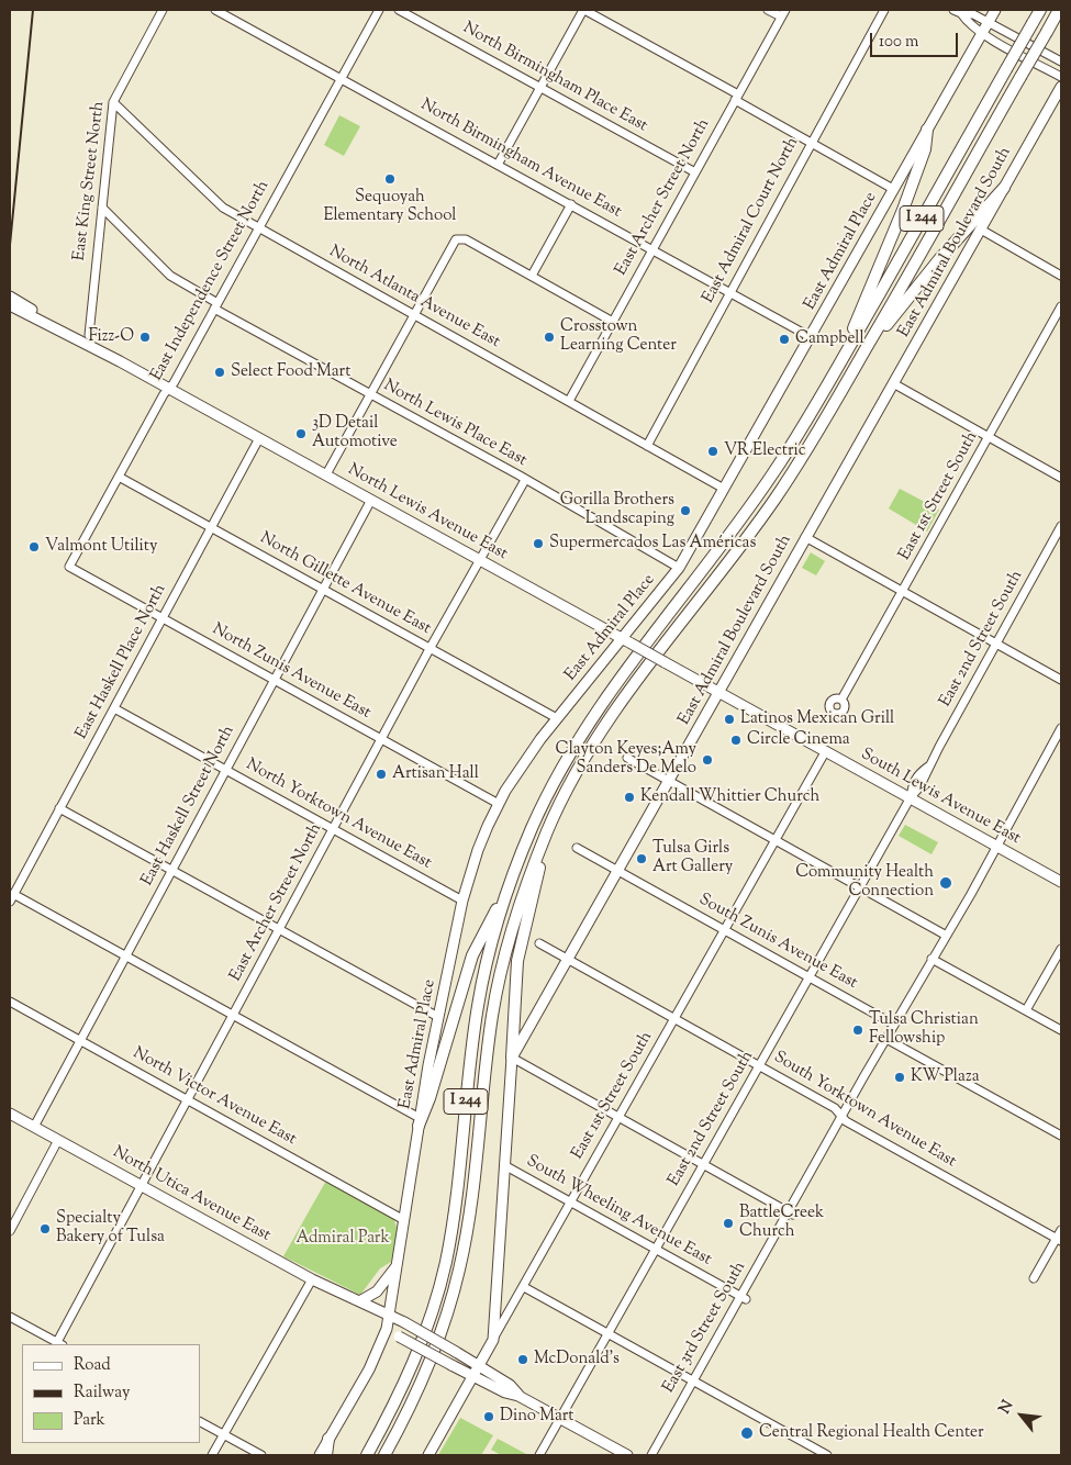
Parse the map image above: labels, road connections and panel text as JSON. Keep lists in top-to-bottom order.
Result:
{
  "streets": {
    "highway": ["I 244"],
    "main road": [
      "East Admiral Boulevard South",
      "East Admiral Place",
      "East 1st Street South",
      "North Lewis Avenue East",
      "South Lewis Avenue East",
      "North Utica Avenue East"
    ],
    "street": [
      "North Birmingham Place East",
      "North Birmingham Avenue East",
      "East King Street North",
      "East Archer Street North",
      "East Admiral Court North",
      "East Independence Street North",
      "North Atlanta Avenue East",
      "North Lewis Place East",
      "North Gillette Avenue East",
      "East 2nd Street South",
      "East Haskell Place North",
      "North Zunis Avenue East",
      "East Haskell Street North",
      "North Yorktown Avenue East",
      "South Zunis Avenue East",
      "North Victor Avenue East",
      "South Yorktown Avenue East",
      "South Wheeling Avenue East",
      "East 3rd Street South"
    ]
  },
  "crossings": [
    ["North Birmingham Place East", "East Archer Street North"],
    ["North Birmingham Avenue East", "East Archer Street North"],
    ["North Birmingham Avenue East", "East Admiral Court North"],
    ["North Birmingham Avenue East", "East Admiral Place"],
    ["North Birmingham Avenue East", "East Independence Street North"],
    ["East King Street North", "North Atlanta Avenue East"],
    ["East King Street North", "North Lewis Place East"],
    ["East Archer Street North", "North Atlanta Avenue East"],
    ["East Archer Street North", "North Lewis Place East"],
    ["East Archer Street North", "North Lewis Avenue East"],
    ["East Archer Street North", "North Gillette Avenue East"],
    ["East Archer Street North", "North Zunis Avenue East"],
    ["East Archer Street North", "North Yorktown Avenue East"],
    ["East Archer Street North", "North Victor Avenue East"],
    ["East Archer Street North", "North Utica Avenue East"],
    ["East Admiral Court North", "North Atlanta Avenue East"],
    ["East Admiral Boulevard South", "East 1st Street South"],
    ["East Admiral Boulevard South", "North Lewis Avenue East"],
    ["East Admiral Boulevard South", "South Lewis Avenue East"],
    ["East Admiral Boulevard South", "South Zunis Avenue East"],
    ["East Admiral Boulevard South", "South Yorktown Avenue East"],
    ["East Admiral Boulevard South", "South Wheeling Avenue East"],
    ["East Admiral Place", "North Atlanta Avenue East"],
    ["East Admiral Place", "North Lewis Place East"],
    ["East Admiral Place", "North Lewis Avenue East"],
    ["East Admiral Place", "North Gillette Avenue East"],
    ["East Admiral Place", "North Zunis Avenue East"],
    ["East Admiral Place", "North Yorktown Avenue East"],
    ["East Admiral Place", "North Victor Avenue East"],
    ["East Admiral Place", "North Utica Avenue East"],
    ["East Independence Street North", "North Atlanta Avenue East"],
    ["East Independence Street North", "North Lewis Place East"],
    ["East Independence Street North", "North Lewis Avenue East"],
    ["East Independence Street North", "North Gillette Avenue East"],
    ["East Independence Street North", "North Zunis Avenue East"],
    ["East 1st Street South", "South Lewis Avenue East"],
    ["East 1st Street South", "South Zunis Avenue East"],
    ["East 1st Street South", "South Yorktown Avenue East"],
    ["East 1st Street South", "North Utica Avenue East"],
    ["East 1st Street South", "South Wheeling Avenue East"],
    ["North Lewis Avenue East", "East Haskell Place North"],
    ["North Lewis Avenue East", "South Lewis Avenue East"],
    ["North Lewis Avenue East", "East Haskell Street North"],
    ["North Gillette Avenue East", "East Haskell Place North"],
    ["North Gillette Avenue East", "East Haskell Street North"],
    ["East 2nd Street South", "South Lewis Avenue East"],
    ["East 2nd Street South", "South Zunis Avenue East"],
    ["East 2nd Street South", "South Yorktown Avenue East"],
    ["East 2nd Street South", "South Wheeling Avenue East"],
    ["East Haskell Place North", "North Zunis Avenue East"],
    ["East Haskell Place North", "North Yorktown Avenue East"],
    ["North Zunis Avenue East", "East Haskell Street North"],
    ["South Lewis Avenue East", "East 3rd Street South"],
    ["East Haskell Street North", "North Yorktown Avenue East"],
    ["East Haskell Street North", "North Victor Avenue East"],
    ["East Haskell Street North", "North Utica Avenue East"],
    ["South Zunis Avenue East", "East 3rd Street South"],
    ["South Yorktown Avenue East", "East 3rd Street South"],
    ["South Wheeling Avenue East", "East 3rd Street South"]
  ],
  "parks": ["Admiral Park"],
  "places": [
    "Sequoyah Elementary School",
    "Fizz-O",
    "Crosstown Learning Center",
    "Campbell",
    "Select Food Mart",
    "3D Detail Automotive",
    "VR Electric",
    "Gorilla Brothers Landscaping",
    "Supermercados Las Américas",
    "Valmont Utility",
    "Latinos Mexican Grill",
    "Circle Cinema",
    "Clayton Keyes;Amy Sanders De Melo",
    "Artisan Hall",
    "Kendall Whittier Church",
    "Tulsa Girls Art Gallery",
    "Community Health Connection",
    "Tulsa Christian Fellowship",
    "KW Plaza",
    "BattleCreek Church",
    "Specialty Bakery of Tulsa",
    "McDonald's",
    "Dino Mart",
    "Central Regional Health Center"
  ],
  "legend": ["Road", "Railway", "Park"],
  "scale_bar": "100 m",
  "north": "top left"
}
